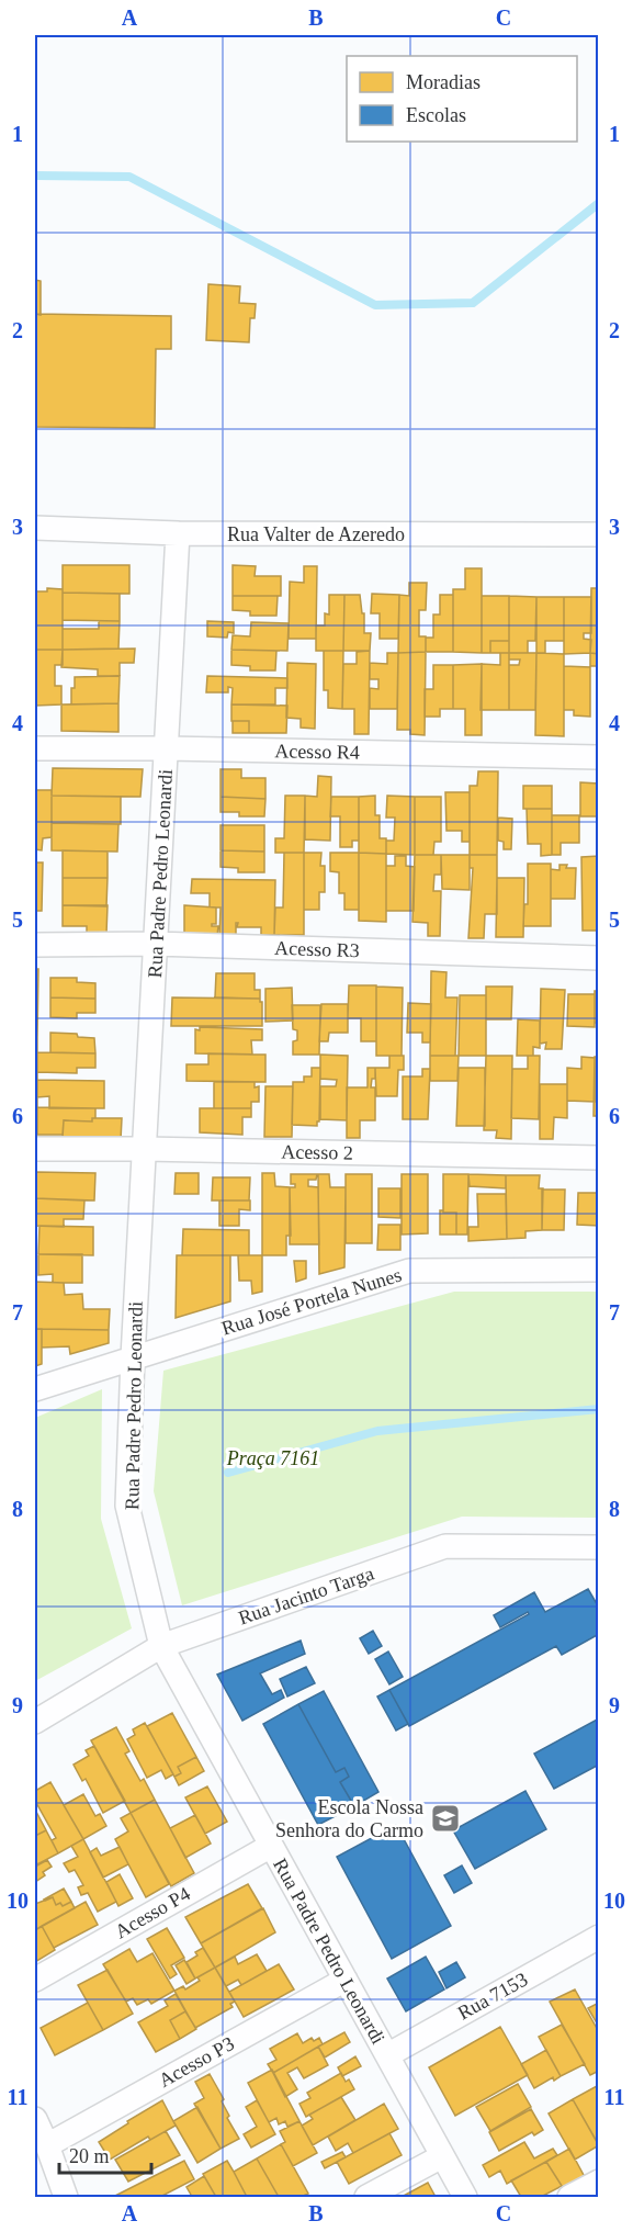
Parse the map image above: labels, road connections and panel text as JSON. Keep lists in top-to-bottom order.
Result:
{
  "streets": {
    "street": [
      "Rua Valter de Azeredo",
      "Acesso R4",
      "Rua Padre Pedro Leonardi",
      "Acesso R3",
      "Acesso 2",
      "Rua José Portela Nunes",
      "Rua Jacinto Targa",
      "Acesso P4",
      "Rua 7153",
      "Acesso P3"
    ]
  },
  "crossings": [
    ["Rua Valter de Azeredo", "Rua Padre Pedro Leonardi"],
    ["Acesso R4", "Rua Padre Pedro Leonardi"],
    ["Rua Padre Pedro Leonardi", "Acesso R3"],
    ["Rua Padre Pedro Leonardi", "Acesso 2"],
    ["Rua Padre Pedro Leonardi", "Rua José Portela Nunes"],
    ["Rua Padre Pedro Leonardi", "Rua Jacinto Targa"],
    ["Rua Padre Pedro Leonardi", "Acesso P4"],
    ["Rua Padre Pedro Leonardi", "Rua 7153"],
    ["Rua Padre Pedro Leonardi", "Acesso P3"]
  ],
  "parks": ["Praça 7161"],
  "places": {
    "school or university": ["Escola Nossa Senhora do Carmo"]
  },
  "legend": ["Moradias", "Escolas"],
  "scale_bar": "20 m",
  "grid": {
    "columns": ["A", "B", "C"],
    "rows": [
      "1",
      "2",
      "3",
      "4",
      "5",
      "6",
      "7",
      "8",
      "9",
      "10",
      "11"
    ]
  }
}
